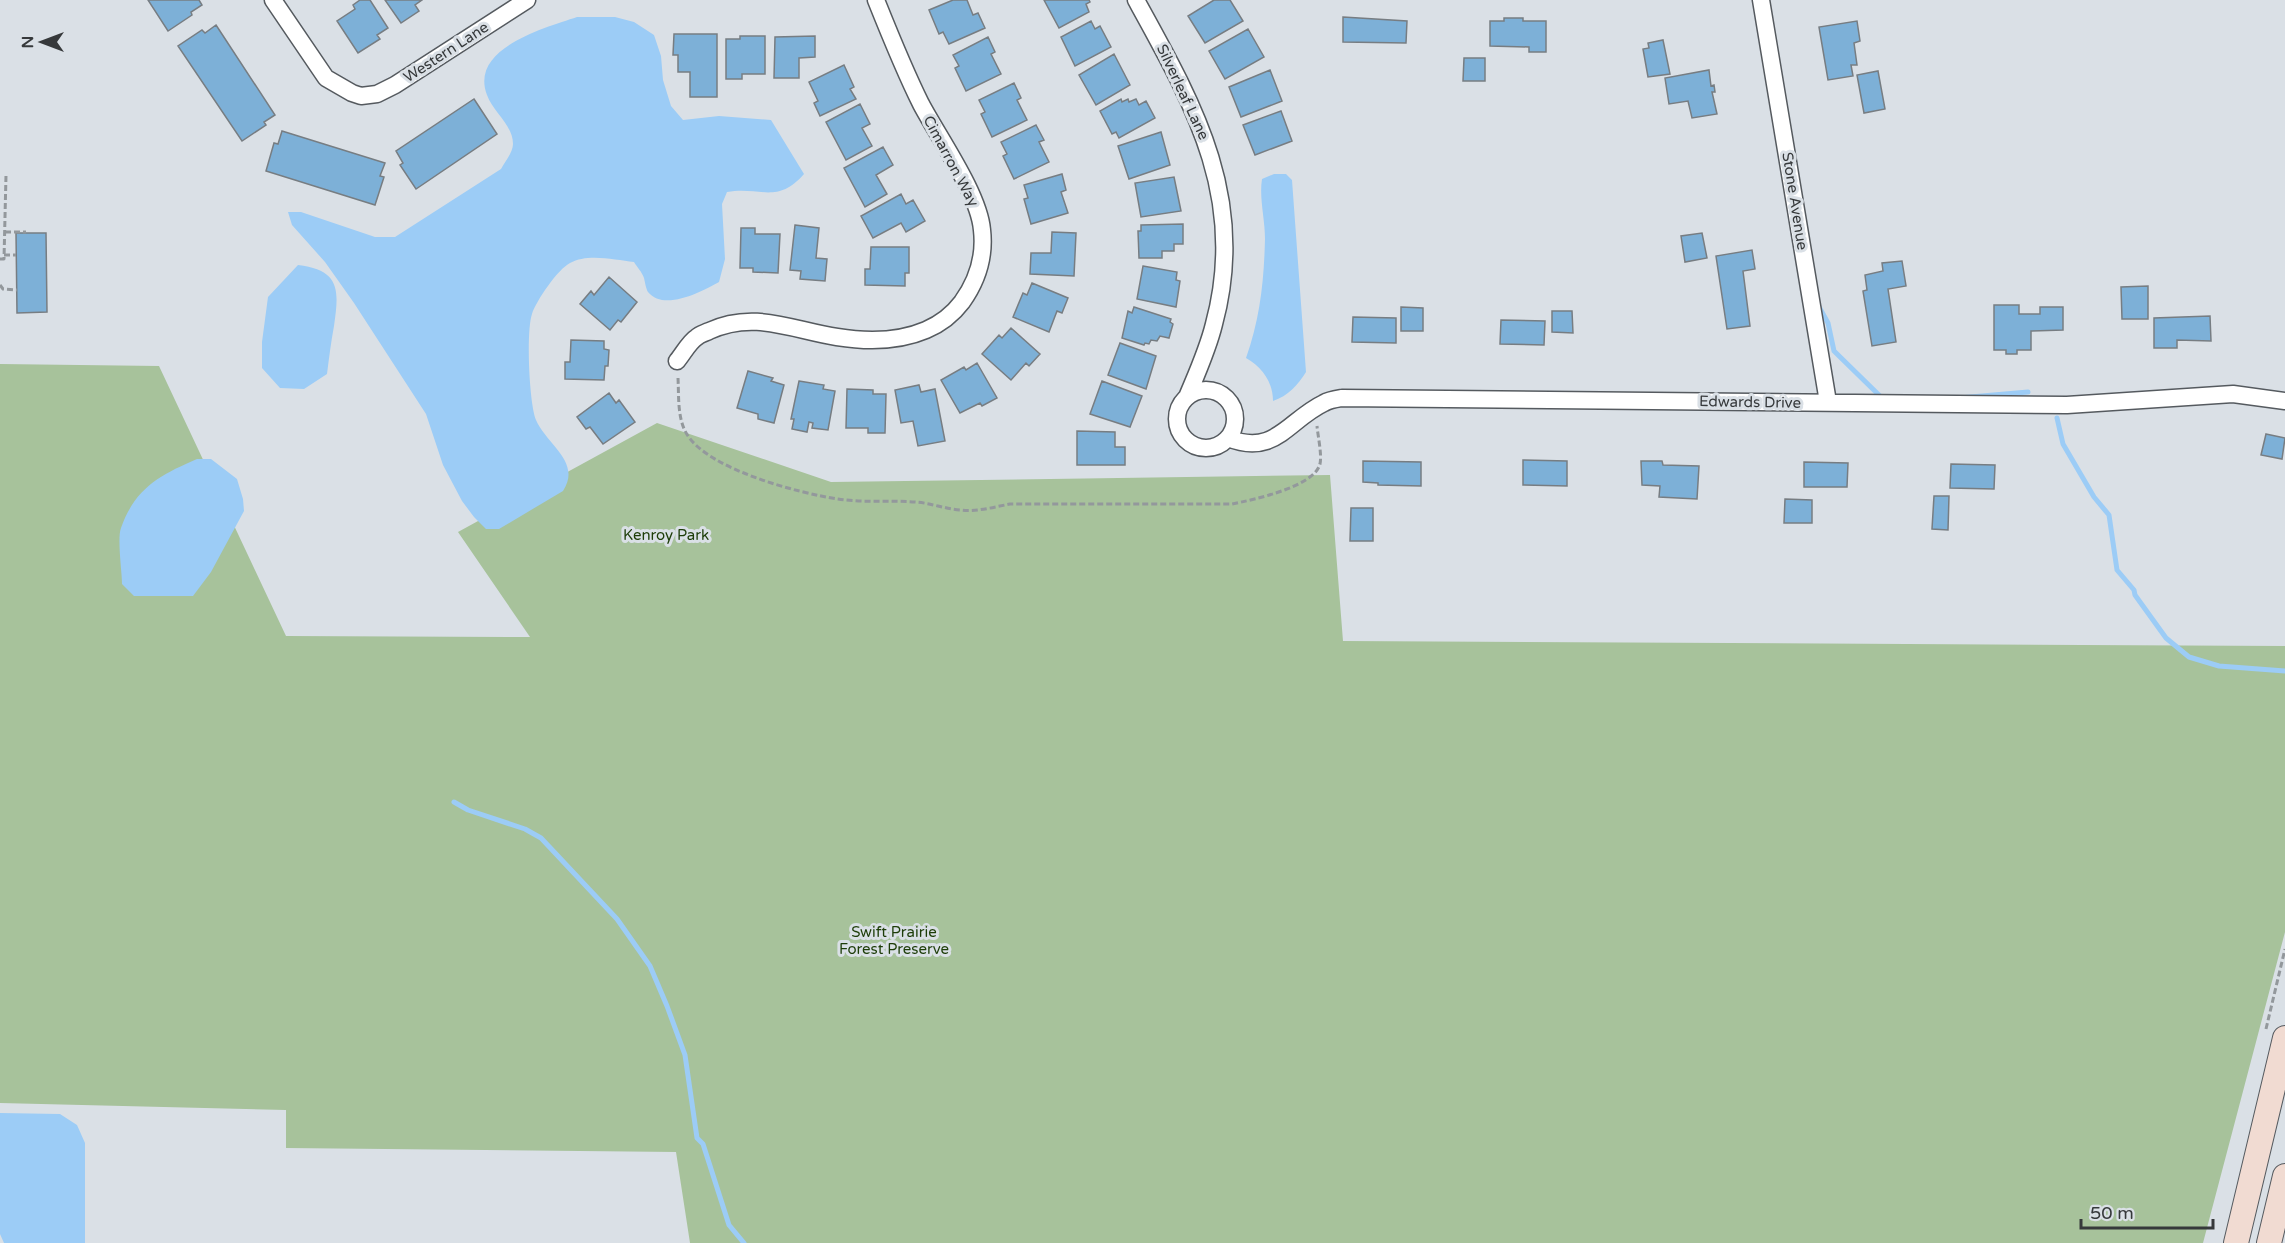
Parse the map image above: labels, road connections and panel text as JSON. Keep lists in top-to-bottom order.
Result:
{
  "streets": {
    "street": [
      "Western Lane",
      "Silverleaf Lane",
      "Cimarron Way",
      "Stone Avenue",
      "Edwards Drive"
    ]
  },
  "crossings": [
    ["Silverleaf Lane", "Edwards Drive"],
    ["Stone Avenue", "Edwards Drive"]
  ],
  "parks": ["Kenroy Park", "Swift Prairie Forest Preserve"],
  "scale_bar": "50 m",
  "north": "left"
}
